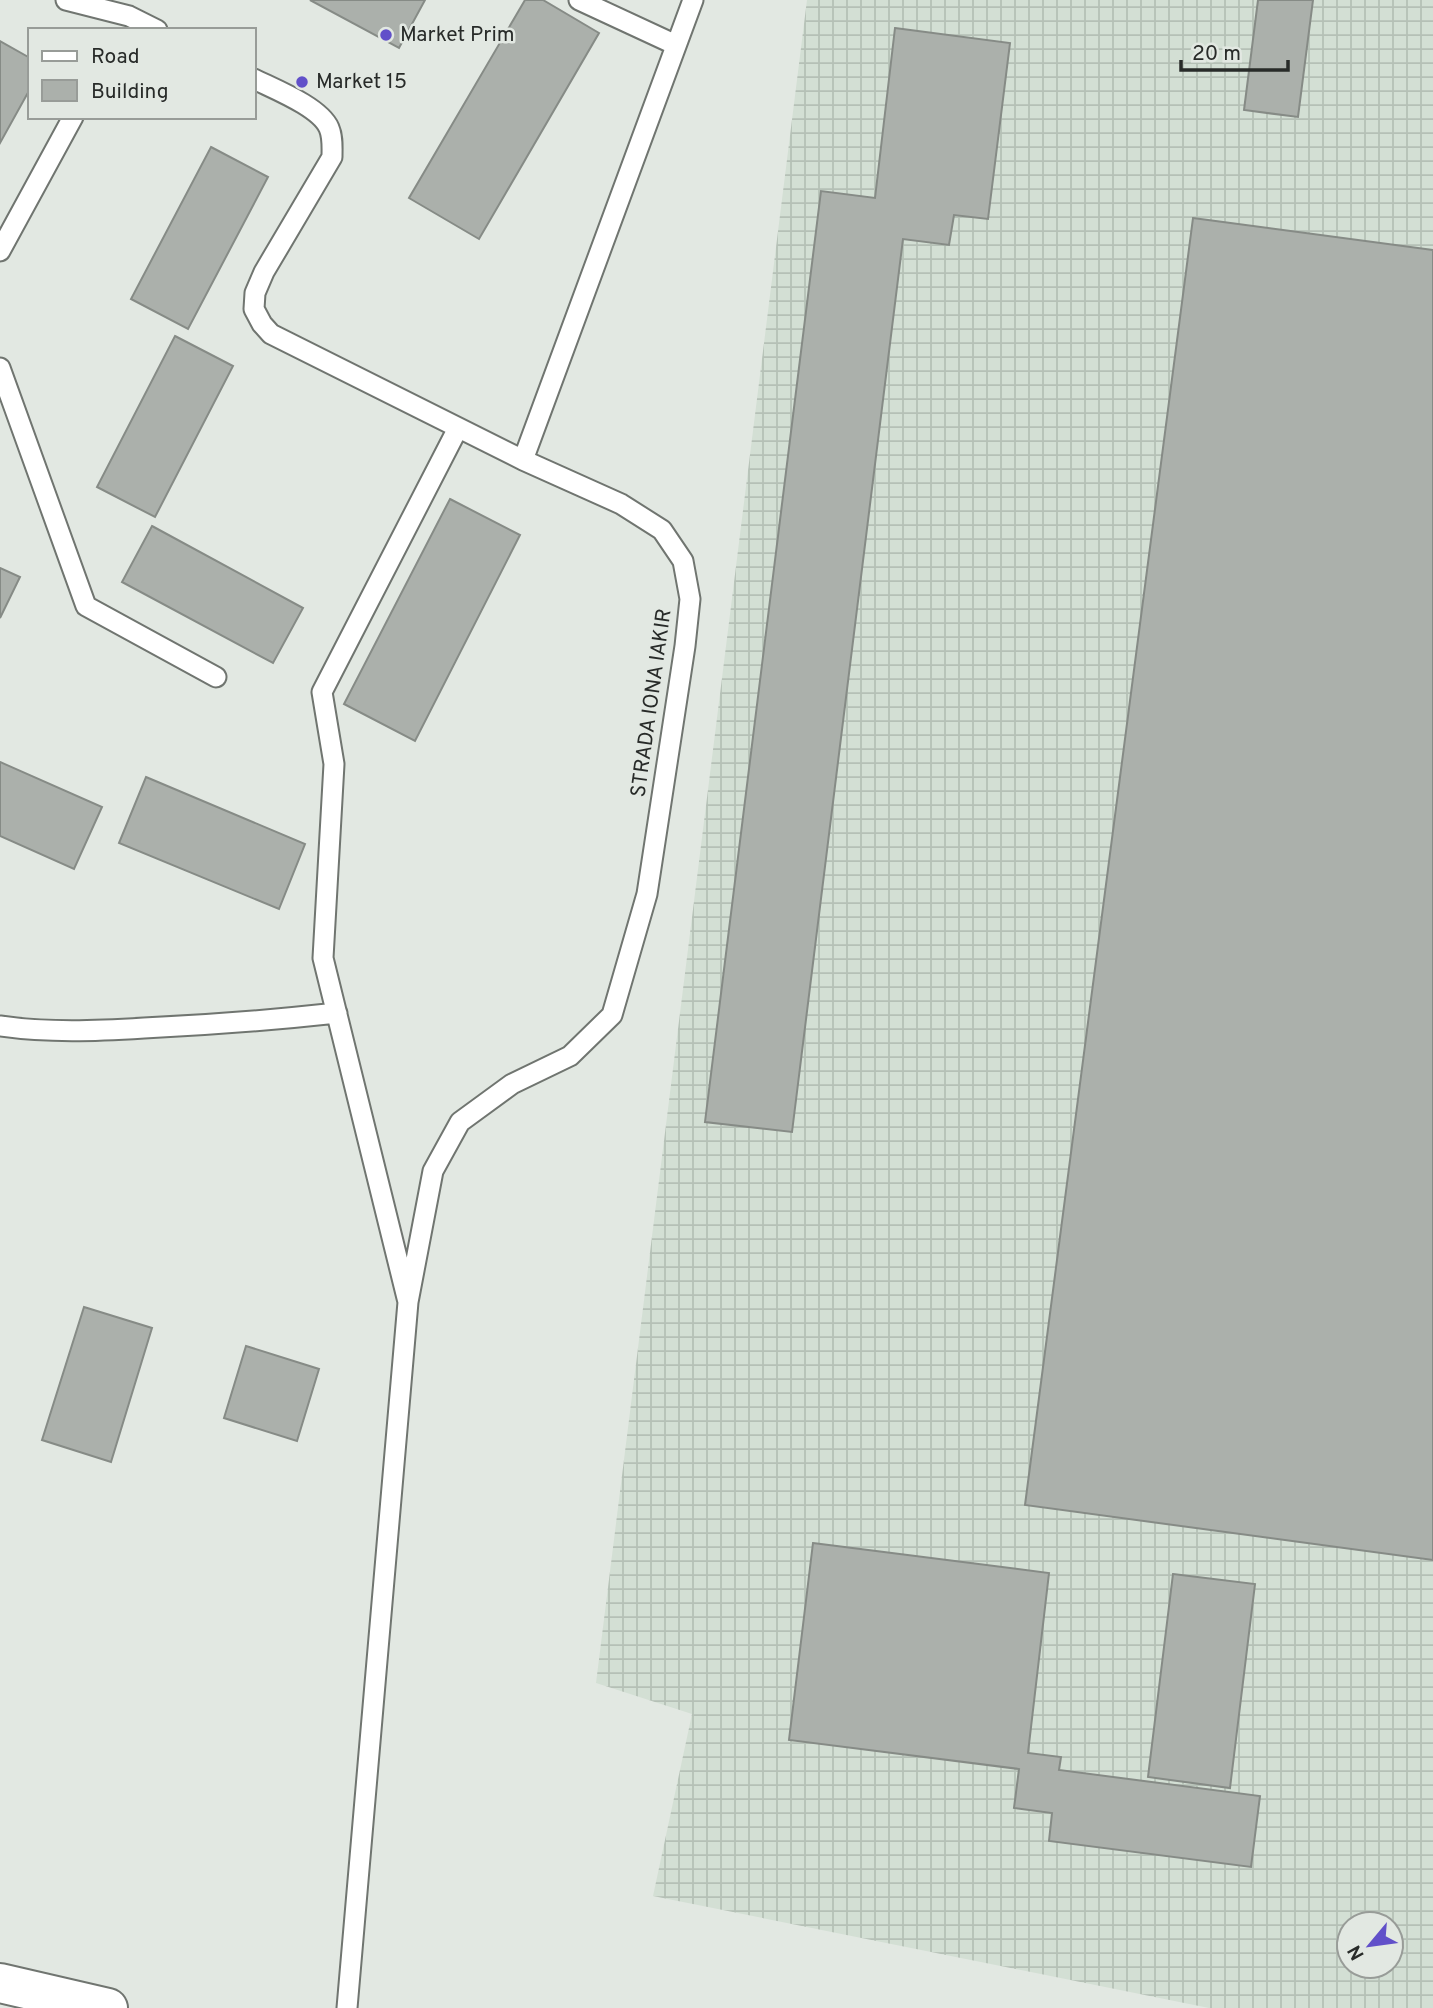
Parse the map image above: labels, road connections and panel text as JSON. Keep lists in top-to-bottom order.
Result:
{
  "streets": {
    "lane": ["STRADA IONA IAKIR"]
  },
  "places": ["Market Prim", "Market 15"],
  "legend": ["Road", "Building"],
  "scale_bar": "20 m",
  "north": "bottom left"
}
